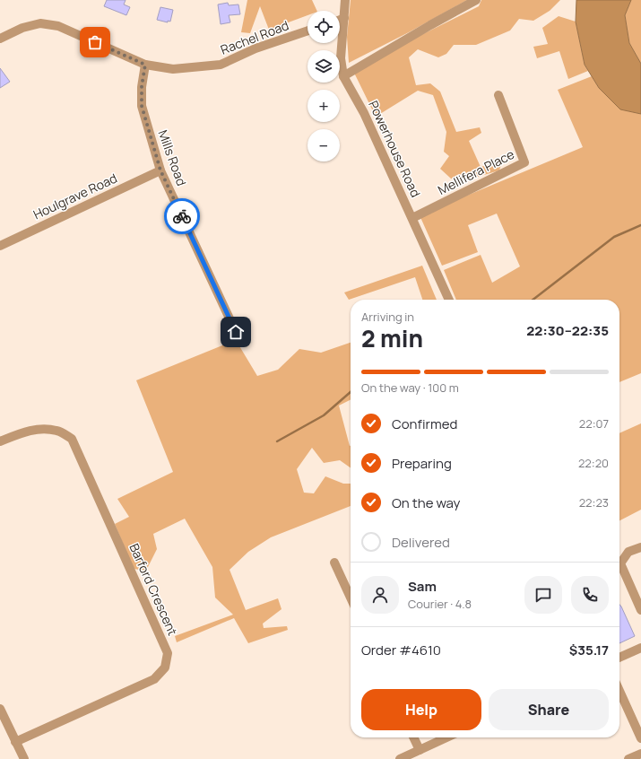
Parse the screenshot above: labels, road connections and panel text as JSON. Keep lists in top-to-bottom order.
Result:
{
  "streets": {
    "street": [
      "Rachel Road",
      "Powerhouse Road",
      "Mills Road",
      "Mellifera Place",
      "Houlgrave Road",
      "Barford Crescent"
    ]
  },
  "crossings": [
    ["Rachel Road", "Mills Road"],
    ["Powerhouse Road", "Mellifera Place"],
    ["Mills Road", "Houlgrave Road"]
  ],
  "page": {
    "map_buttons": ["+", "−"],
    "heading": ["2 min", "Arriving in", "22:30–22:35"],
    "panel": [
      "Sam",
      "Courier · 4.8",
      "Order #4610",
      "$35.17"
    ],
    "bar": "On the way · 100 m",
    "list": [
      ["Confirmed", "22:07"],
      ["Preparing", "22:20"],
      ["On the way", "22:23"],
      "Delivered"
    ],
    "buttons": ["Help", "Share"]
  }
}
